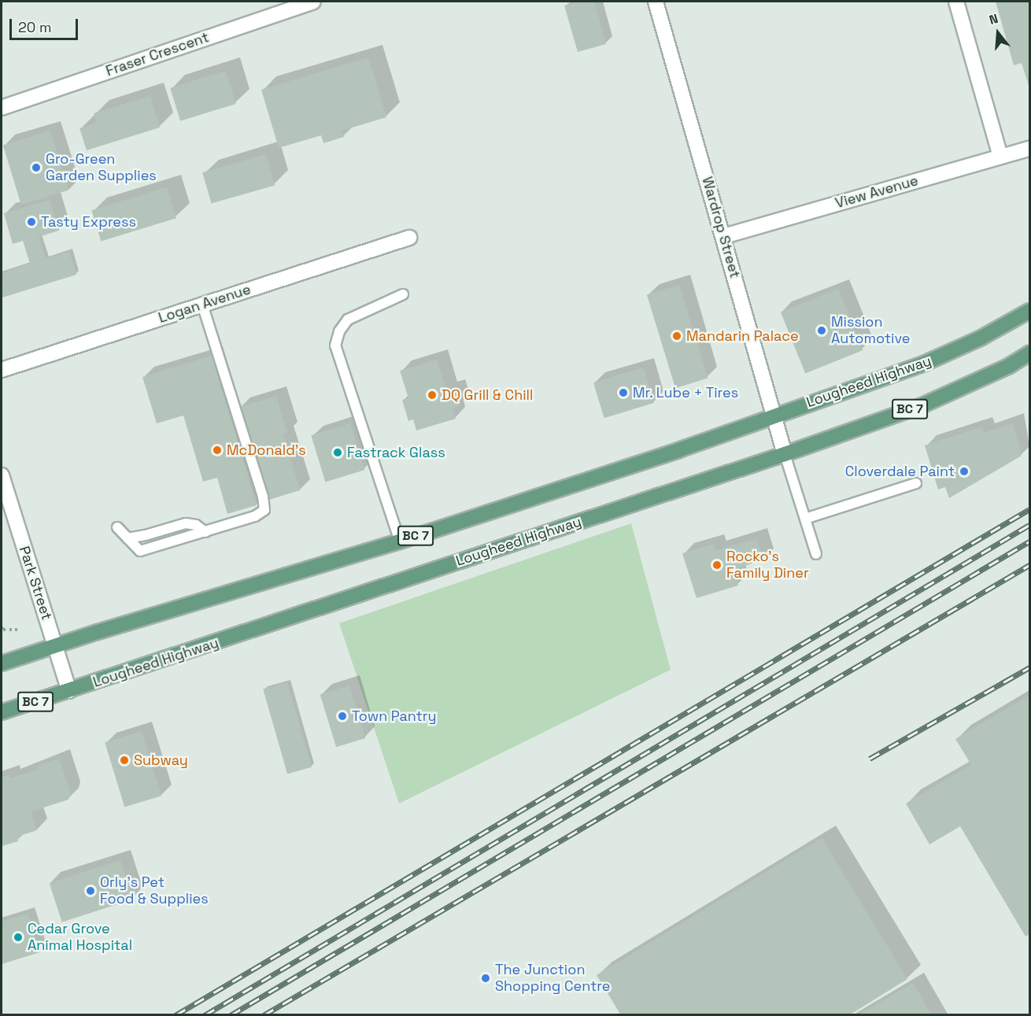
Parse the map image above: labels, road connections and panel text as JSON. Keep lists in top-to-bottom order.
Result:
{
  "streets": {
    "main road": ["Lougheed Highway", "BC 7"],
    "street": [
      "Fraser Crescent",
      "View Avenue",
      "Wardrop Street",
      "Logan Avenue",
      "Park Street"
    ]
  },
  "crossings": [
    ["View Avenue", "Wardrop Street"],
    ["Wardrop Street", "Lougheed Highway"],
    ["Lougheed Highway", "Park Street"]
  ],
  "places": [
    "Gro-Green Garden Supplies",
    "Tasty Express",
    "Mission Automotive",
    "Mandarin Palace",
    "Mr. Lube + Tires",
    "DQ Grill & Chill",
    "McDonald's",
    "Fastrack Glass",
    "Cloverdale Paint",
    "Rocko's Family Diner",
    "Town Pantry",
    "Subway",
    "Orly's Pet Food & Supplies",
    "Cedar Grove Animal Hospital",
    "The Junction Shopping Centre"
  ],
  "scale_bar": "20 m",
  "north": "top"
}
